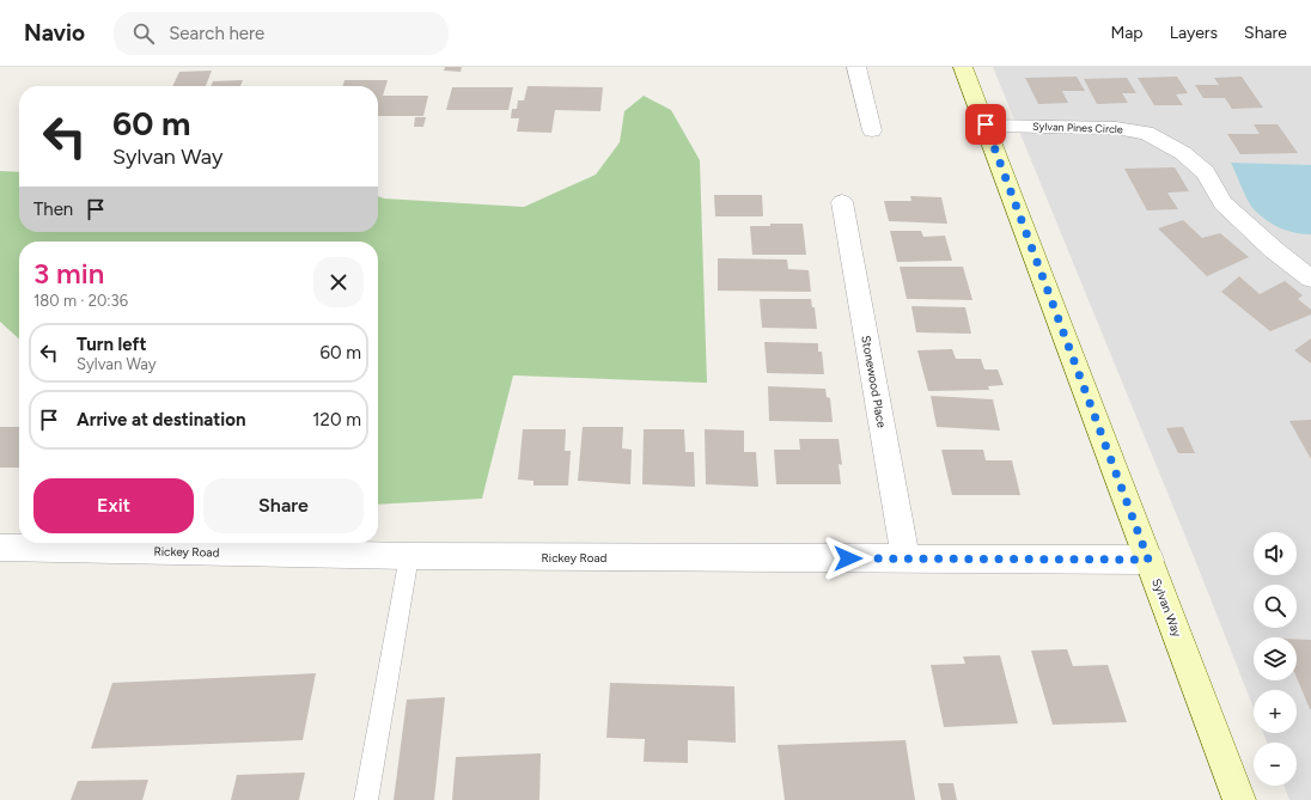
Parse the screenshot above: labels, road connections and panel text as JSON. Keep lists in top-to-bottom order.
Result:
{
  "streets": {
    "main road": ["Sylvan Way"],
    "street": ["Sylvan Pines Circle", "Stonewood Place", "Rickey Road"]
  },
  "crossings": [
    ["Sylvan Pines Circle", "Sylvan Way"],
    ["Stonewood Place", "Rickey Road"],
    ["Rickey Road", "Sylvan Way"]
  ],
  "page": {
    "header": "Navio",
    "search": "Search here",
    "nav": ["Map", "Layers", "Share"],
    "turn": ["60 m", "Sylvan Way"],
    "then": "Then",
    "heading": ["3 min", "180 m · 20:36"],
    "list": [
      {
        "name": "Turn left",
        "note": "Sylvan Way",
        "value": "60 m"
      },
      {
        "name": "Arrive at destination",
        "value": "120 m"
      }
    ],
    "buttons": ["Exit", "Share"],
    "map_buttons": ["+", "−"]
  }
}
